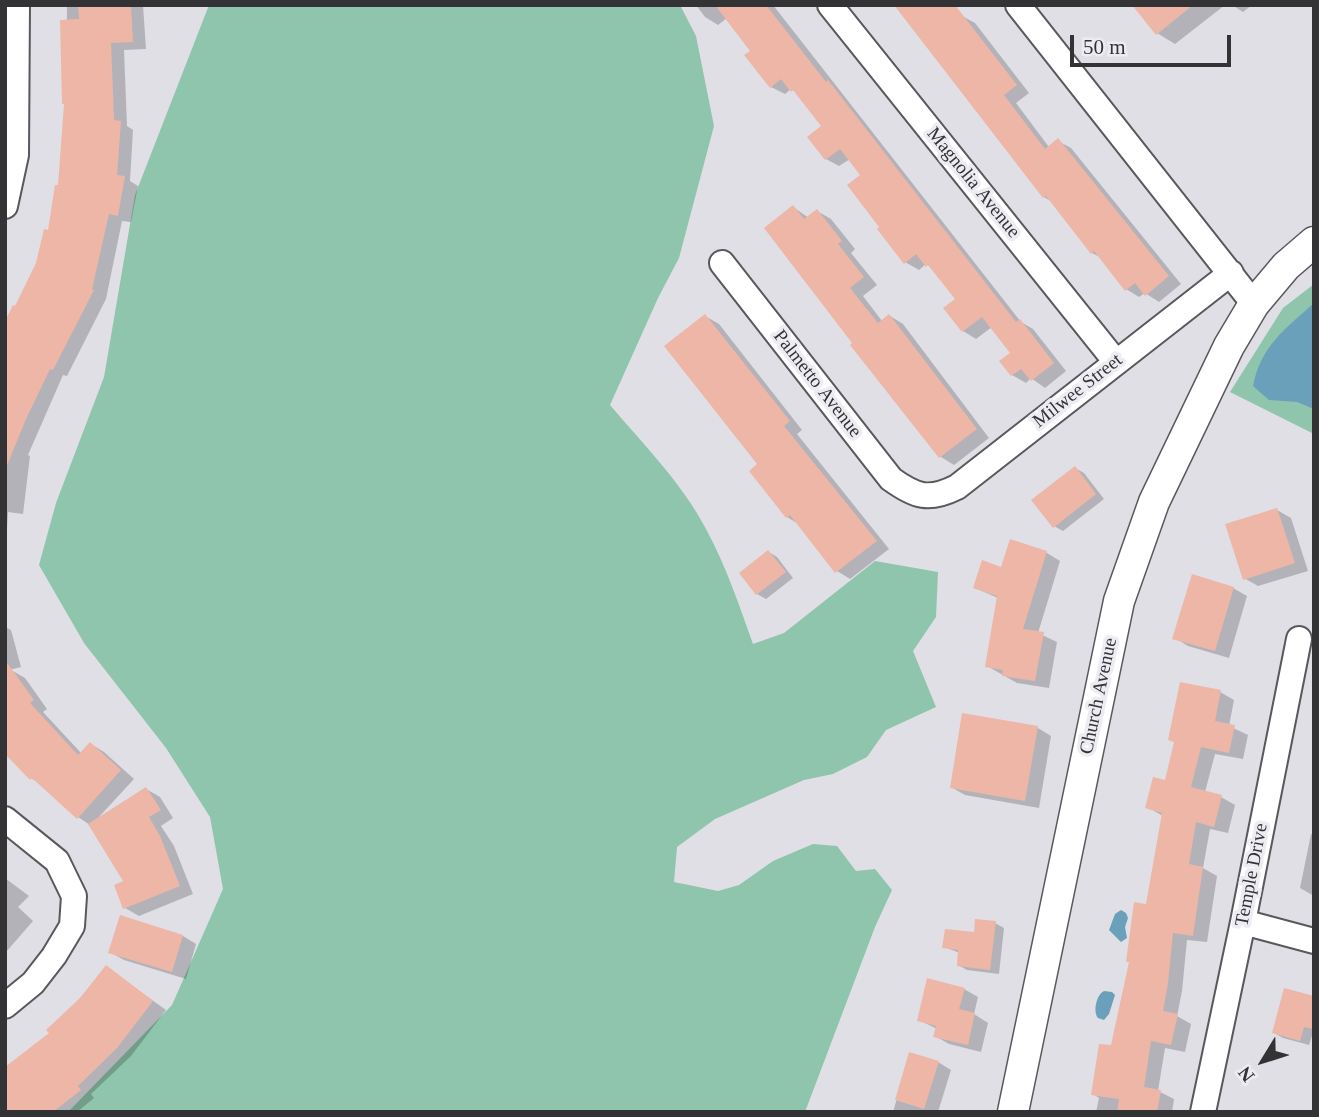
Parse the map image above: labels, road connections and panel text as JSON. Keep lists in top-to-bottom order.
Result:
{
  "streets": {
    "street": [
      "Magnolia Avenue",
      "Palmetto Avenue",
      "Milwee Street",
      "Church Avenue",
      "Temple Drive"
    ]
  },
  "crossings": [
    ["Magnolia Avenue", "Milwee Street"],
    ["Palmetto Avenue", "Milwee Street"]
  ],
  "scale_bar": "50 m",
  "north": "bottom left"
}
